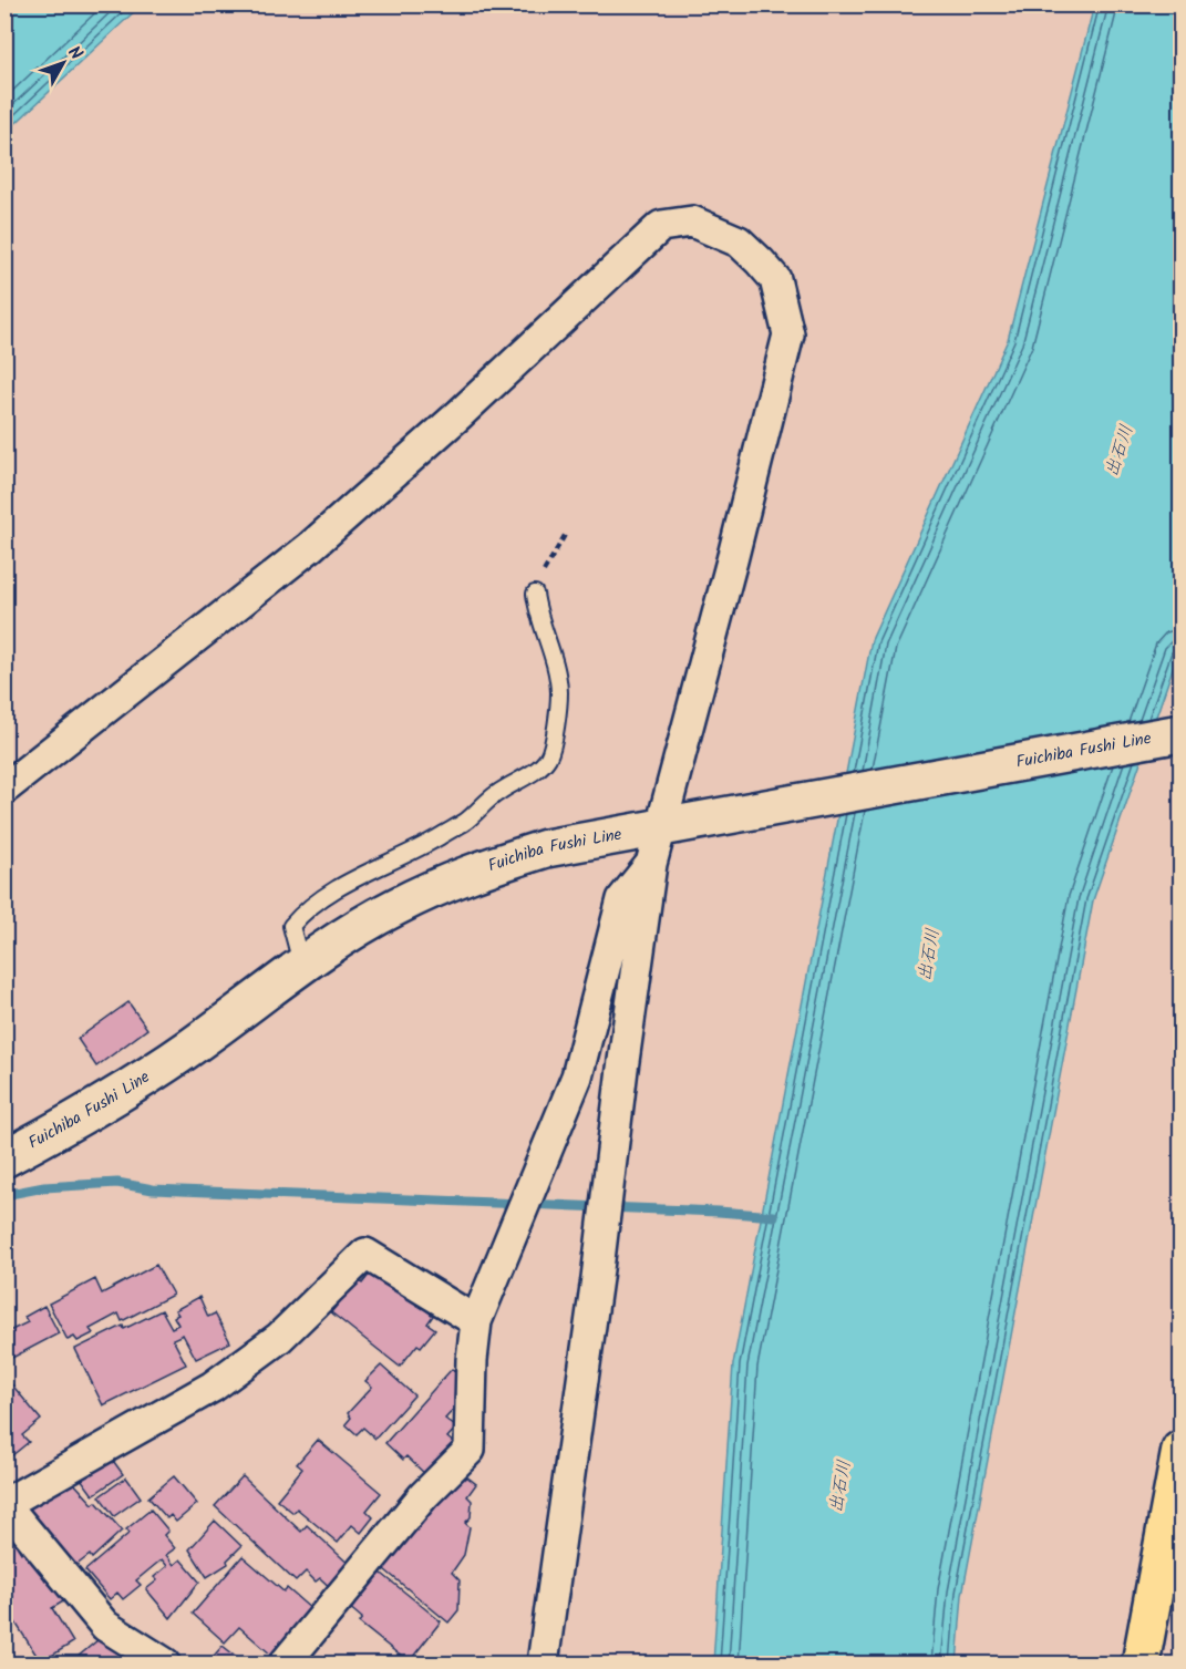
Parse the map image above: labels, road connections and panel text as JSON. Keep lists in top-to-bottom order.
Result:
{
  "streets": {
    "main road": ["Fuichiba Fushi Line"]
  },
  "water": ["出石川"],
  "north": "top right"
}
